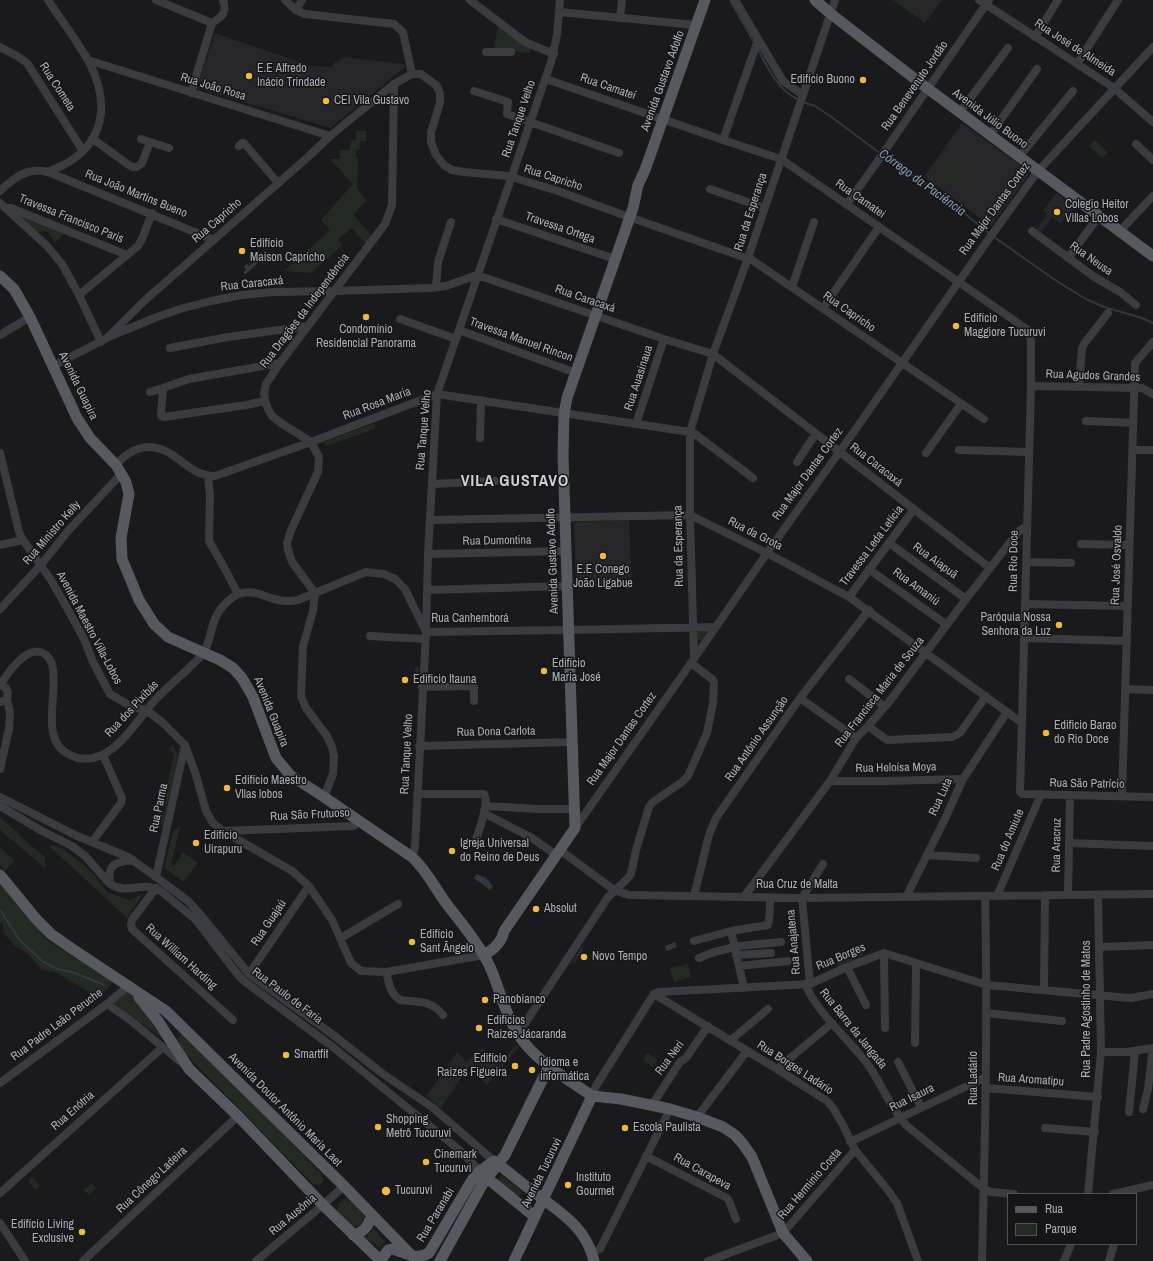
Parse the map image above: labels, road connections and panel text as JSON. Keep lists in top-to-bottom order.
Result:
{
  "streets": {
    "main road": [
      "Avenida Gustavo Adolfo",
      "Avenida Júlio Buono",
      "Rua Major Dantas Cortez",
      "Avenida Guapira",
      "Rua Paulo de Faria",
      "Avenida Doutor Antônio Maria Laet",
      "Avenida Tucuruvi",
      "Rua Paranabi"
    ],
    "street": [
      "Rua José de Almeida",
      "Rua Benevenuto Jordão",
      "Rua Cometa",
      "Rua João Rosa",
      "Rua Camateí",
      "Rua Tanque Velho",
      "Rua Capricho",
      "Rua João Martins Bueno",
      "Rua Camatei",
      "Rua da Esperança",
      "Travessa Francisco Paris",
      "Travessa Ortega",
      "Rua Neusa",
      "Rua Caracaxá",
      "Rua Dragões da Independência",
      "Travessa Manuel Rincon",
      "Rua Agudos Grandes",
      "Rua Auasinaua",
      "Rua Rosa Maria",
      "Rua Ministro Kelly",
      "Rua da Grota",
      "Rua Dumontina",
      "Travessa Leda Letícia",
      "Rua Aiapuã",
      "Rua Rio Doce",
      "Rua José Osvaldo",
      "Rua Amaniú",
      "Rua Canhemborá",
      "Avenida Maestro Villa-Lobos",
      "Rua Francisca Maria de Souza",
      "Rua dos Pixibás",
      "Rua Dona Carlota",
      "Rua Antônio Assunção",
      "Rua Heloísa Moya",
      "Rua São Patrício",
      "Rua Luta",
      "Rua Parma",
      "Rua São Frutuoso",
      "Rua do Amiute",
      "Rua Aracruz",
      "Rua Cruz de Malta",
      "Rua Guajaú",
      "Rua Anajatena",
      "Rua William Harding",
      "Rua Borges",
      "Rua Padre Agostinho de Matos",
      "Rua Padre Leão Peruche",
      "Rua Barra da Jangada",
      "Rua Neri",
      "Rua Borges Ladário",
      "Rua Ladário",
      "Rua Aromatipu",
      "Rua Isaura",
      "Rua Enótria",
      "Rua Carapeva",
      "Rua Cônego Ladeira",
      "Rua Herminio Costa",
      "Rua Ausônia"
    ]
  },
  "crossings": [
    ["Rua José de Almeida", "Rua Benevenuto Jordão"],
    ["Rua José de Almeida", "Rua Major Dantas Cortez"],
    ["Avenida Gustavo Adolfo", "Rua Camateí"],
    ["Avenida Gustavo Adolfo", "Rua Capricho"],
    ["Avenida Gustavo Adolfo", "Rua Camatei"],
    ["Avenida Gustavo Adolfo", "Rua Major Dantas Cortez"],
    ["Avenida Gustavo Adolfo", "Travessa Ortega"],
    ["Avenida Gustavo Adolfo", "Rua Caracaxá"],
    ["Avenida Gustavo Adolfo", "Travessa Manuel Rincon"],
    ["Avenida Gustavo Adolfo", "Rua Rosa Maria"],
    ["Avenida Gustavo Adolfo", "Rua da Grota"],
    ["Avenida Gustavo Adolfo", "Rua Dumontina"],
    ["Avenida Gustavo Adolfo", "Rua Canhemborá"],
    ["Avenida Gustavo Adolfo", "Rua Dona Carlota"],
    ["Rua Benevenuto Jordão", "Avenida Júlio Buono"],
    ["Rua Benevenuto Jordão", "Rua Camatei"],
    ["Rua João Rosa", "Rua Capricho"],
    ["Rua Camateí", "Rua Tanque Velho"],
    ["Rua Camateí", "Rua Camatei"],
    ["Rua Tanque Velho", "Rua Capricho"],
    ["Rua Tanque Velho", "Travessa Ortega"],
    ["Rua Tanque Velho", "Rua Caracaxá"],
    ["Rua Tanque Velho", "Travessa Manuel Rincon"],
    ["Rua Tanque Velho", "Avenida Guapira"],
    ["Rua Tanque Velho", "Rua Rosa Maria"],
    ["Rua Tanque Velho", "Rua da Grota"],
    ["Rua Tanque Velho", "Rua Dumontina"],
    ["Rua Tanque Velho", "Rua Canhemborá"],
    ["Rua Tanque Velho", "Rua Dona Carlota"],
    ["Avenida Júlio Buono", "Rua Major Dantas Cortez"],
    ["Avenida Júlio Buono", "Rua da Esperança"],
    ["Rua Capricho", "Rua João Martins Bueno"],
    ["Rua Capricho", "Rua Major Dantas Cortez"],
    ["Rua Capricho", "Rua da Esperança"],
    ["Rua Capricho", "Rua Caracaxá"],
    ["Rua Capricho", "Rua Dragões da Independência"],
    ["Rua Capricho", "Avenida Guapira"],
    ["Rua Camatei", "Rua Major Dantas Cortez"],
    ["Rua Camatei", "Rua da Esperança"],
    ["Rua Camatei", "Rua Rio Doce"],
    ["Rua Major Dantas Cortez", "Rua da Esperança"],
    ["Rua Major Dantas Cortez", "Rua Caracaxá"],
    ["Rua Major Dantas Cortez", "Avenida Guapira"],
    ["Rua Major Dantas Cortez", "Rua da Grota"],
    ["Rua Major Dantas Cortez", "Rua Canhemborá"],
    ["Rua Major Dantas Cortez", "Avenida Maestro Villa-Lobos"],
    ["Rua da Esperança", "Rua Caracaxá"],
    ["Rua da Esperança", "Rua Rosa Maria"],
    ["Rua da Esperança", "Rua da Grota"],
    ["Rua da Esperança", "Rua Canhemborá"],
    ["Rua Caracaxá", "Rua Dragões da Independência"],
    ["Rua Caracaxá", "Rua Auasinaua"],
    ["Rua Caracaxá", "Travessa Leda Letícia"],
    ["Rua Caracaxá", "Rua Francisca Maria de Souza"],
    ["Rua Agudos Grandes", "Rua Rio Doce"],
    ["Rua Agudos Grandes", "Rua José Osvaldo"],
    ["Rua Auasinaua", "Rua Rosa Maria"],
    ["Avenida Guapira", "Rua Ministro Kelly"],
    ["Avenida Guapira", "Avenida Maestro Villa-Lobos"],
    ["Avenida Guapira", "Rua dos Pixibás"],
    ["Avenida Guapira", "Rua São Frutuoso"],
    ["Avenida Guapira", "Avenida Tucuruvi"],
    ["Rua Ministro Kelly", "Avenida Maestro Villa-Lobos"],
    ["Rua da Grota", "Travessa Leda Letícia"],
    ["Rua da Grota", "Rua Rio Doce"],
    ["Rua da Grota", "Rua Francisca Maria de Souza"],
    ["Rua da Grota", "Rua Antônio Assunção"],
    ["Rua da Grota", "Rua Luta"],
    ["Travessa Leda Letícia", "Rua Aiapuã"],
    ["Travessa Leda Letícia", "Rua Amaniú"],
    ["Rua Aiapuã", "Rua Francisca Maria de Souza"],
    ["Rua Rio Doce", "Rua Francisca Maria de Souza"],
    ["Rua Rio Doce", "Rua São Patrício"],
    ["Rua José Osvaldo", "Rua São Patrício"],
    ["Rua Amaniú", "Rua Francisca Maria de Souza"],
    ["Avenida Maestro Villa-Lobos", "Rua dos Pixibás"],
    ["Avenida Maestro Villa-Lobos", "Rua Parma"],
    ["Avenida Maestro Villa-Lobos", "Rua São Frutuoso"],
    ["Avenida Maestro Villa-Lobos", "Rua Guajaú"],
    ["Rua Francisca Maria de Souza", "Rua Heloísa Moya"],
    ["Rua Francisca Maria de Souza", "Rua Cruz de Malta"],
    ["Rua Antônio Assunção", "Rua Cruz de Malta"],
    ["Rua Heloísa Moya", "Rua Luta"],
    ["Rua São Patrício", "Rua do Amiute"],
    ["Rua São Patrício", "Rua Aracruz"],
    ["Rua Luta", "Rua Cruz de Malta"],
    ["Rua Parma", "Rua Paulo de Faria"],
    ["Rua do Amiute", "Rua Cruz de Malta"],
    ["Rua Aracruz", "Rua Cruz de Malta"],
    ["Rua Cruz de Malta", "Rua Anajatena"],
    ["Rua Cruz de Malta", "Rua Padre Agostinho de Matos"],
    ["Rua Cruz de Malta", "Rua Ladário"],
    ["Rua Guajaú", "Rua Paulo de Faria"],
    ["Rua Anajatena", "Rua Borges"],
    ["Rua Anajatena", "Rua Barra da Jangada"],
    ["Rua William Harding", "Rua Paulo de Faria"],
    ["Rua Borges", "Rua Padre Agostinho de Matos"],
    ["Rua Borges", "Rua Barra da Jangada"],
    ["Rua Borges", "Rua Borges Ladário"],
    ["Rua Borges", "Rua Ladário"],
    ["Rua Paulo de Faria", "Avenida Tucuruvi"],
    ["Rua Paulo de Faria", "Rua Paranabi"],
    ["Rua Padre Agostinho de Matos", "Rua Aromatipu"],
    ["Rua Padre Leão Peruche", "Avenida Doutor Antônio Maria Laet"],
    ["Rua Barra da Jangada", "Rua Ladário"],
    ["Rua Barra da Jangada", "Rua Isaura"],
    ["Rua Neri", "Rua Borges Ladário"],
    ["Rua Borges Ladário", "Rua Isaura"],
    ["Rua Borges Ladário", "Rua Herminio Costa"],
    ["Rua Ladário", "Rua Aromatipu"],
    ["Rua Ladário", "Rua Isaura"],
    ["Avenida Doutor Antônio Maria Laet", "Rua Enótria"],
    ["Avenida Doutor Antônio Maria Laet", "Rua Cônego Ladeira"],
    ["Avenida Doutor Antônio Maria Laet", "Rua Ausônia"],
    ["Avenida Doutor Antônio Maria Laet", "Rua Paranabi"]
  ],
  "districts": ["VILA GUSTAVO"],
  "water": ["Córrego da Paciência"],
  "places": [
    "E.E Alfredo Inácio Trindade",
    "Edifício Buono",
    "CEI Vila Gustavo",
    "Colegio Heitor Villas Lobos",
    "Edifício Maison Capricho",
    "Condomínio Residencial Panorama",
    "Edifício Maggiore Tucuruvi",
    "E.E Conego João Ligabue",
    "Paróquia Nossa Senhora da Luz",
    "Edifício Maria José",
    "Edificio Itauna",
    "Edificio Barao do Rio Doce",
    "Edifício Maestro Vllas lobos",
    "Edifício Uirapuru",
    "Igreja Universal do Reino de Deus",
    "Absolut",
    "Edifício Sant Ãngelo",
    "Novo Tempo",
    "Panobianco",
    "Edifícios Raizes Jácaranda",
    "Smartfit",
    "Edifício Raizes Figueira",
    "Idioma e informática",
    "Shopping Metrô Tucuruvi",
    "Escola Paulista",
    "Cinemark Tucuruvi",
    "Instituto Gourmet",
    "Tucuruvi",
    "Edifício Living Exclusive"
  ],
  "legend": ["Rua", "Parque"]
}
